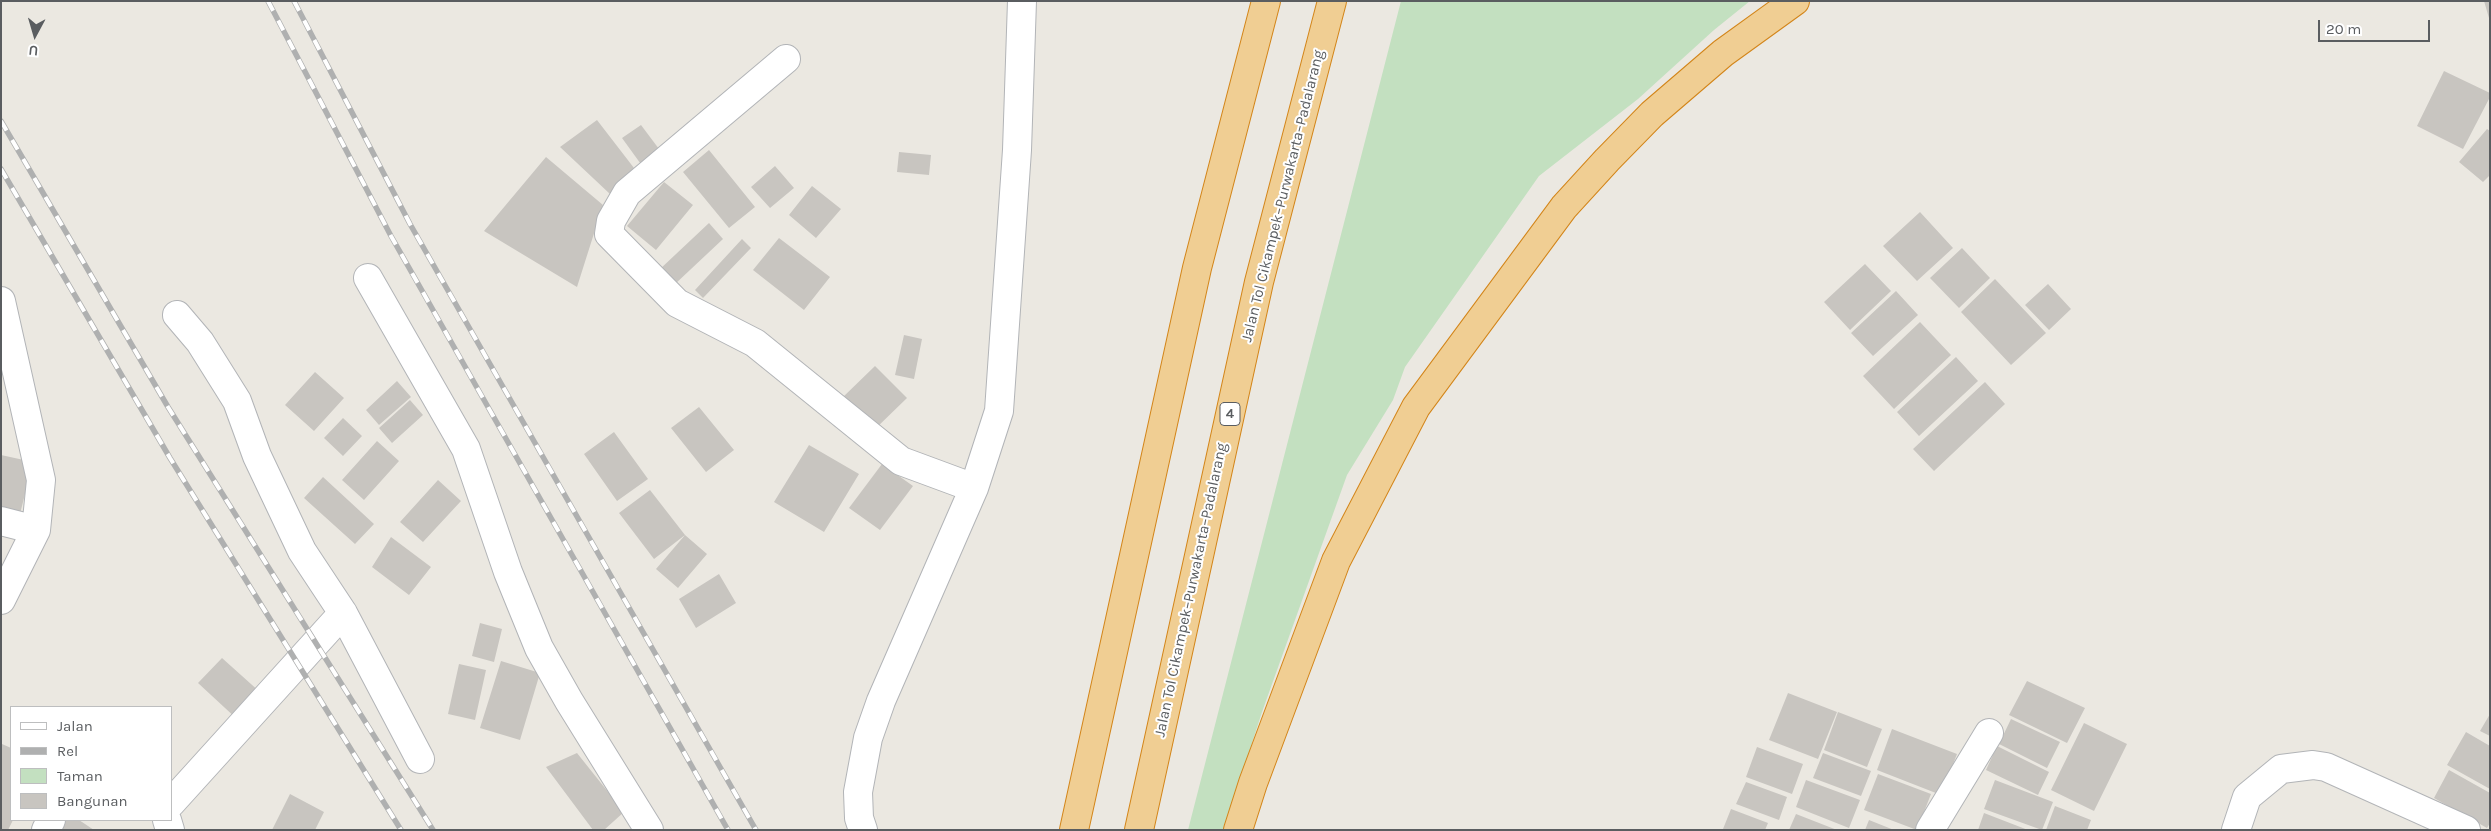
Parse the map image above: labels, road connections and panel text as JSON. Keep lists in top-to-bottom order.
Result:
{
  "streets": {
    "highway": ["Jalan Tol Cikampek–Purwakarta–Padalarang", "4"]
  },
  "legend": [
    "Jalan",
    "Rel",
    "Taman",
    "Bangunan"
  ],
  "scale_bar": "20 m",
  "north": "bottom"
}
